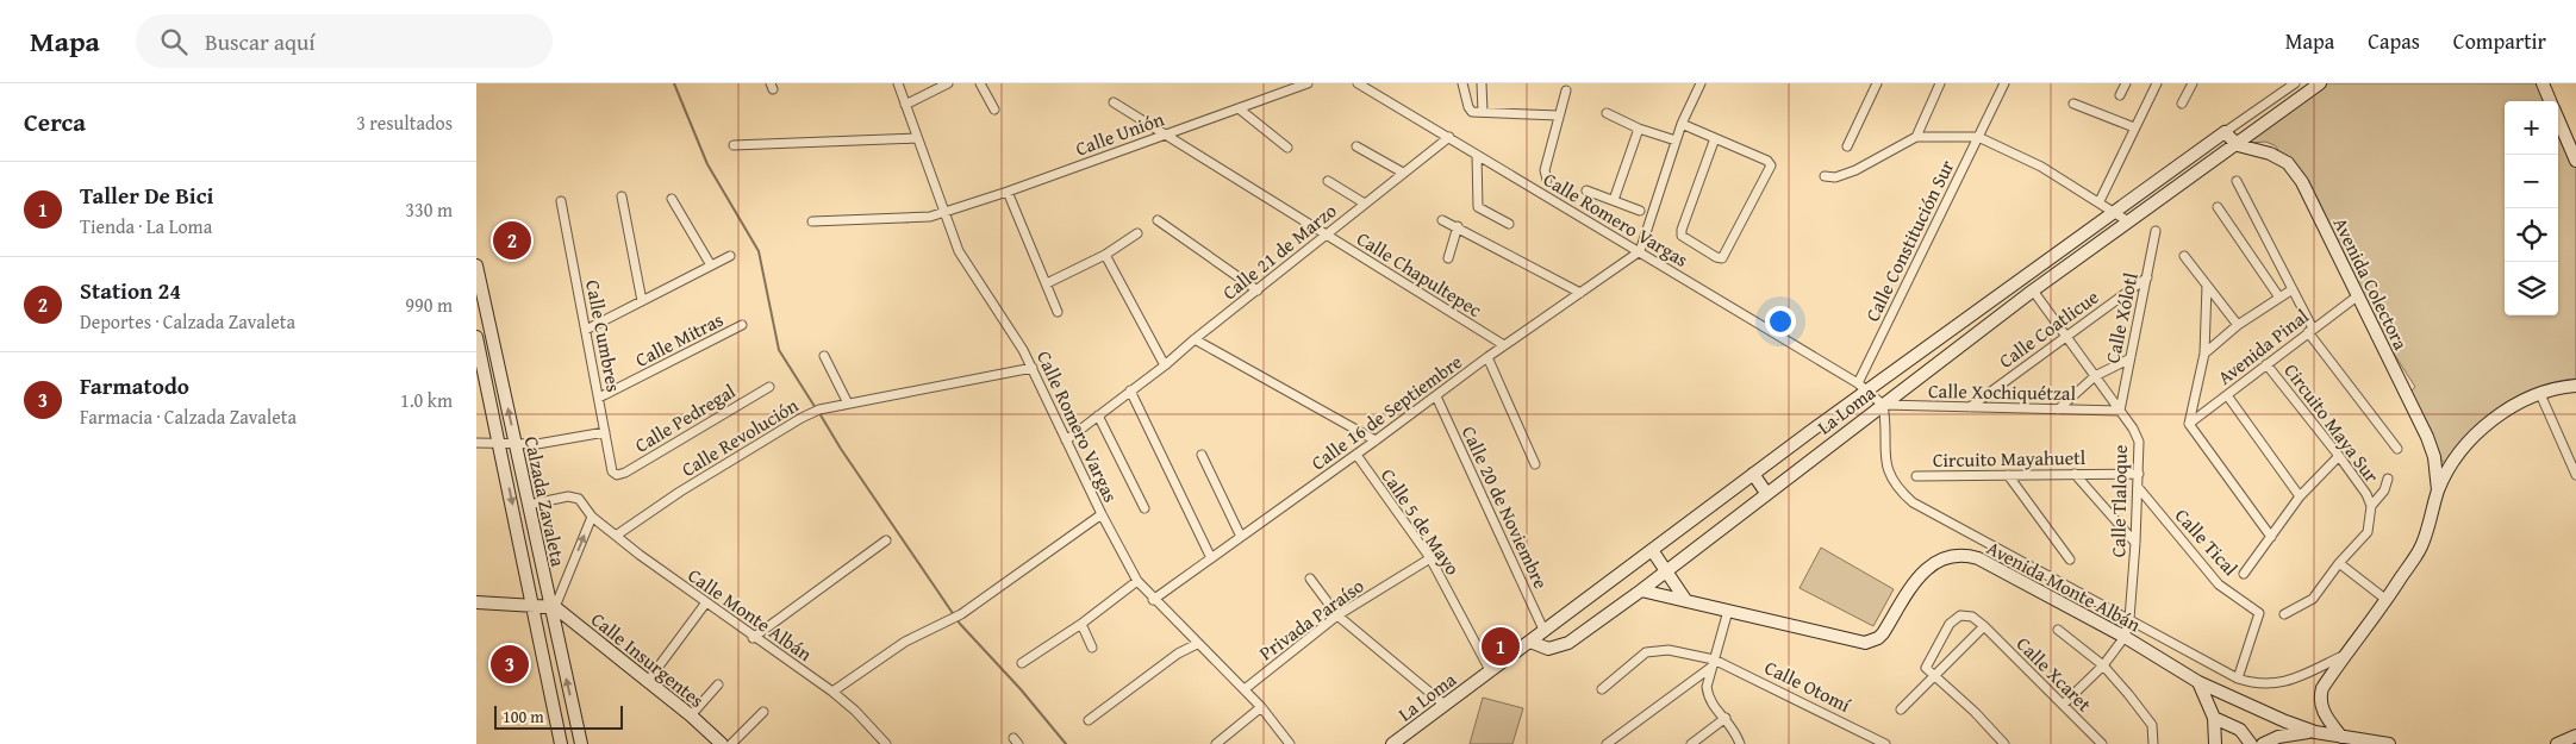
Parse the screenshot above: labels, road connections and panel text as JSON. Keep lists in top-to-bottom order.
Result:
{
  "streets": {
    "street": [
      "Calle Unión",
      "Calle Romero Vargas",
      "Calle Constitución Sur",
      "Calle 21 de Marzo",
      "Calle Chapultepec",
      "Avenida Colectora",
      "Calle Xólotl",
      "Calle Coatlicue",
      "Calle Cumbres",
      "Calle Mitras",
      "Avenida Pinal",
      "Calle Xochiquétzal",
      "La Loma",
      "Calle 16 de Septiembre",
      "Calle Pedregal",
      "Circuito Maya Sur",
      "Calle Revolución",
      "Circuito Mayahuetl",
      "Calzada Zavaleta",
      "Calle Tlaloque",
      "Calle 20 de Noviembre",
      "Calle 5 de Mayo",
      "Calle Tical",
      "Avenida Monte Albán",
      "Calle Monte Albán",
      "Privada Paraíso",
      "Calle Insurgentes",
      "Calle Xcaret",
      "Calle Otomí"
    ]
  },
  "crossings": [
    ["Calle Unión", "Calle Romero Vargas"],
    ["Calle Unión", "Calle Chapultepec"],
    ["Calle Romero Vargas", "Calle Constitución Sur"],
    ["Calle Romero Vargas", "Calle 21 de Marzo"],
    ["Calle Romero Vargas", "Calle 16 de Septiembre"],
    ["Calle Romero Vargas", "Calle Revolución"],
    ["Calle Romero Vargas", "Privada Paraíso"],
    ["Calle 21 de Marzo", "Calle Chapultepec"],
    ["Calle Chapultepec", "Calle 16 de Septiembre"],
    ["Avenida Colectora", "Avenida Pinal"],
    ["Avenida Colectora", "La Loma"],
    ["Calle Xólotl", "Calle Coatlicue"],
    ["Calle Xólotl", "Calle Xochiquétzal"],
    ["Calle Xólotl", "Calle Tlaloque"],
    ["Calle Coatlicue", "Calle Xochiquétzal"],
    ["Calle Coatlicue", "Calle Tlaloque"],
    ["Calle Cumbres", "Calle Mitras"],
    ["Calle Cumbres", "Calle Pedregal"],
    ["Avenida Pinal", "Circuito Maya Sur"],
    ["Calle Xochiquétzal", "La Loma"],
    ["Calle Xochiquétzal", "Calle Tlaloque"],
    ["La Loma", "Calle Tlaloque"],
    ["La Loma", "Calle 5 de Mayo"],
    ["La Loma", "Avenida Monte Albán"],
    ["Calle 16 de Septiembre", "Calle 20 de Noviembre"],
    ["Calle 16 de Septiembre", "Calle 5 de Mayo"],
    ["Calle Revolución", "Calle Monte Albán"],
    ["Circuito Mayahuetl", "Calle Tlaloque"],
    ["Calzada Zavaleta", "Calle Monte Albán"],
    ["Calzada Zavaleta", "Calle Insurgentes"],
    ["Calle Tlaloque", "Calle Tical"],
    ["Calle Tlaloque", "Avenida Monte Albán"],
    ["Calle 5 de Mayo", "Privada Paraíso"]
  ],
  "scale_bar": "100 m",
  "page": {
    "header": "Mapa",
    "search": "Buscar aquí",
    "nav": ["Mapa", "Capas", "Compartir"],
    "heading": ["Cerca", "3 resultados"],
    "map_buttons": ["+", "−"],
    "list": [
      {
        "mark": "1",
        "name": "Taller De Bici",
        "note": "Tienda · La Loma",
        "value": "330 m"
      },
      {
        "mark": "2",
        "name": "Station 24",
        "note": "Deportes · Calzada Zavaleta",
        "value": "990 m"
      },
      {
        "mark": "3",
        "name": "Farmatodo",
        "note": "Farmacia · Calzada Zavaleta",
        "value": "1.0 km"
      }
    ],
    "pins": ["2", "1", "3"],
    "scale": "100 m"
  }
}
